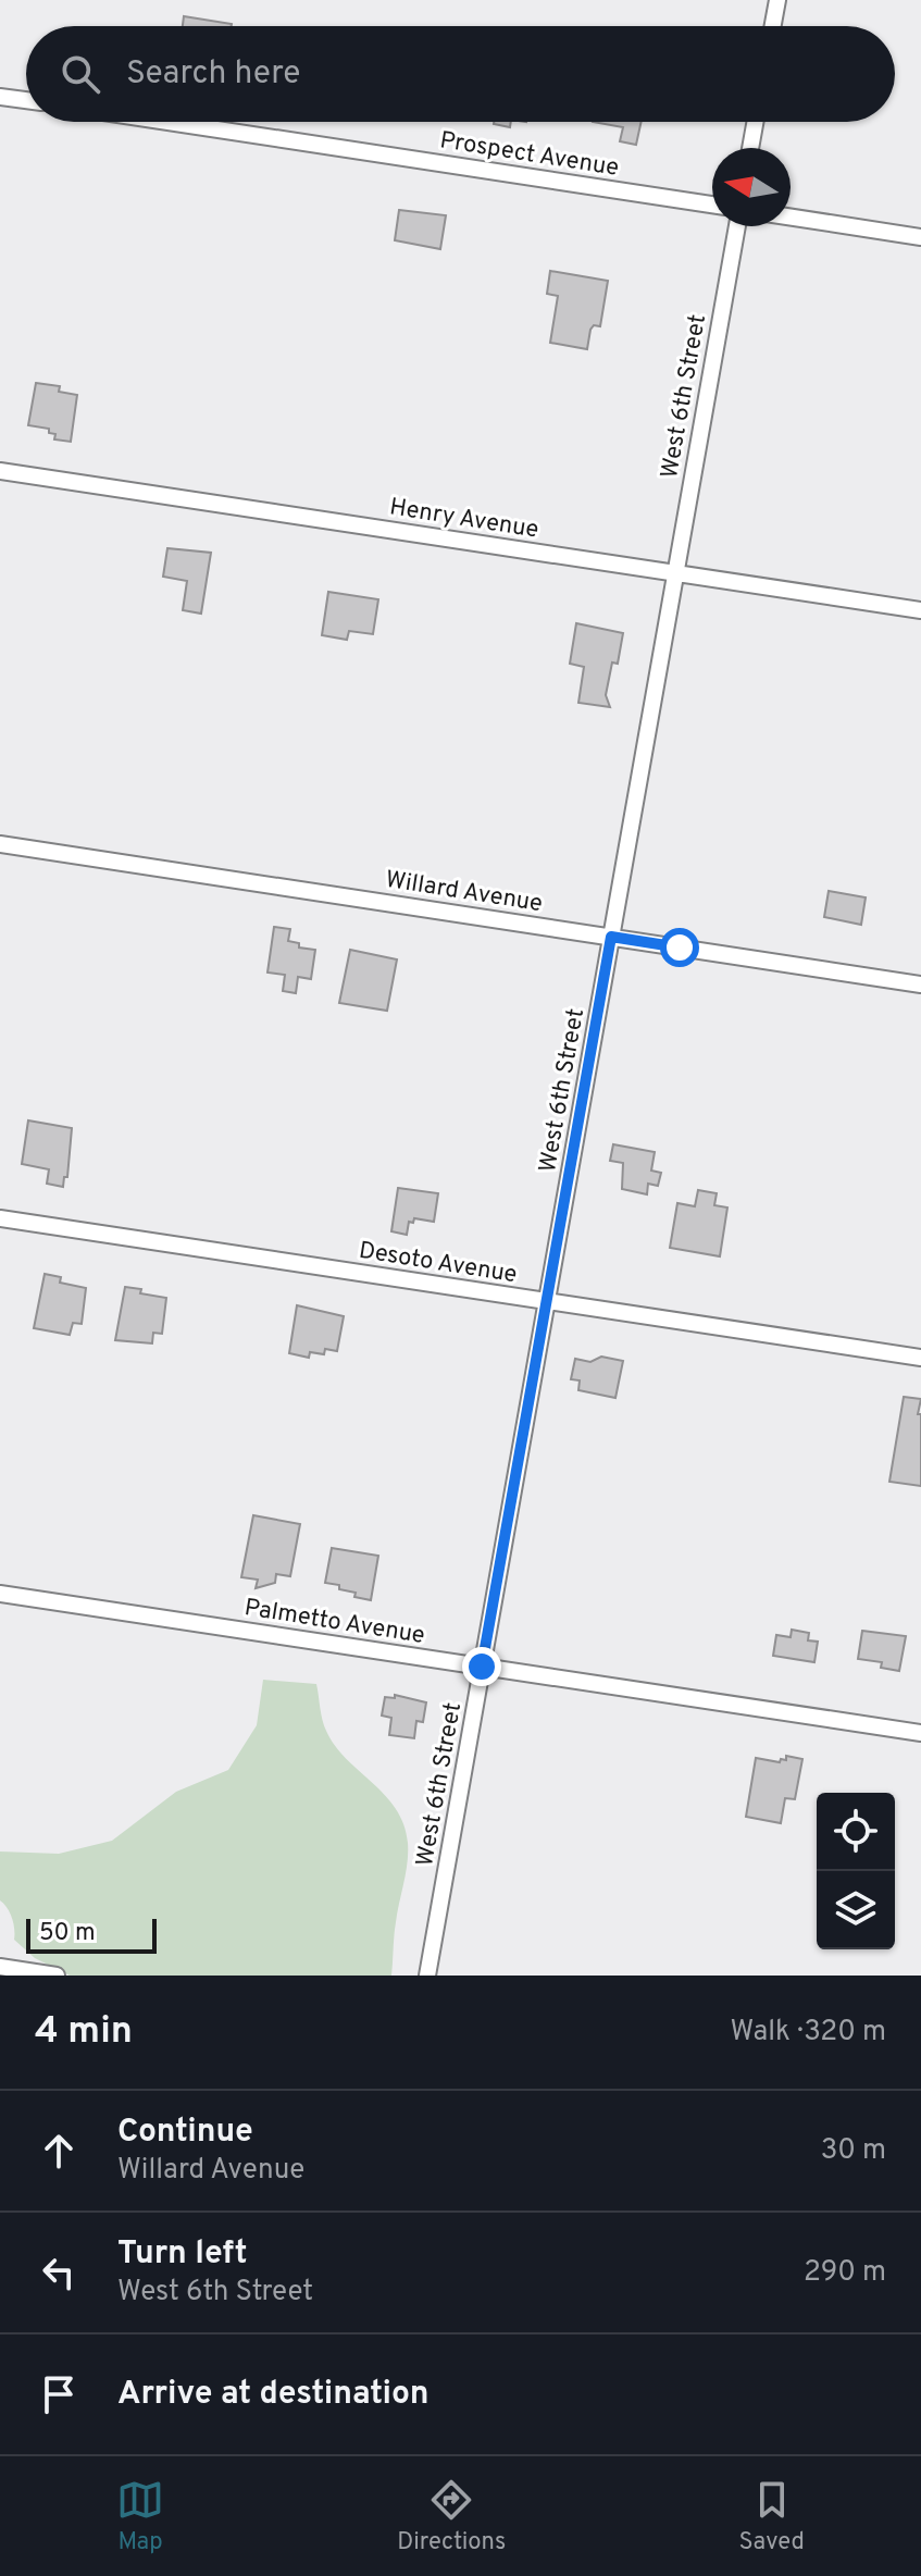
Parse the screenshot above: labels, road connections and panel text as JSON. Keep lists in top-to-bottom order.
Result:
{
  "streets": {
    "street": [
      "Prospect Avenue",
      "West 6th Street",
      "Henry Avenue",
      "Willard Avenue",
      "Desoto Avenue",
      "Palmetto Avenue"
    ]
  },
  "crossings": [
    ["West 6th Street", "Henry Avenue"],
    ["West 6th Street", "Willard Avenue"],
    ["West 6th Street", "Desoto Avenue"],
    ["West 6th Street", "Palmetto Avenue"]
  ],
  "scale_bar": "50 m",
  "north": "left",
  "page": {
    "search": "Search here",
    "scale": "50 m",
    "heading": ["4 min", "Walk · 320 m"],
    "list": [
      ["Continue", "Willard Avenue", "30 m"],
      ["Turn left", "West 6th Street", "290 m"],
      "Arrive at destination"
    ],
    "nav": ["Map", "Directions", "Saved"]
  }
}
